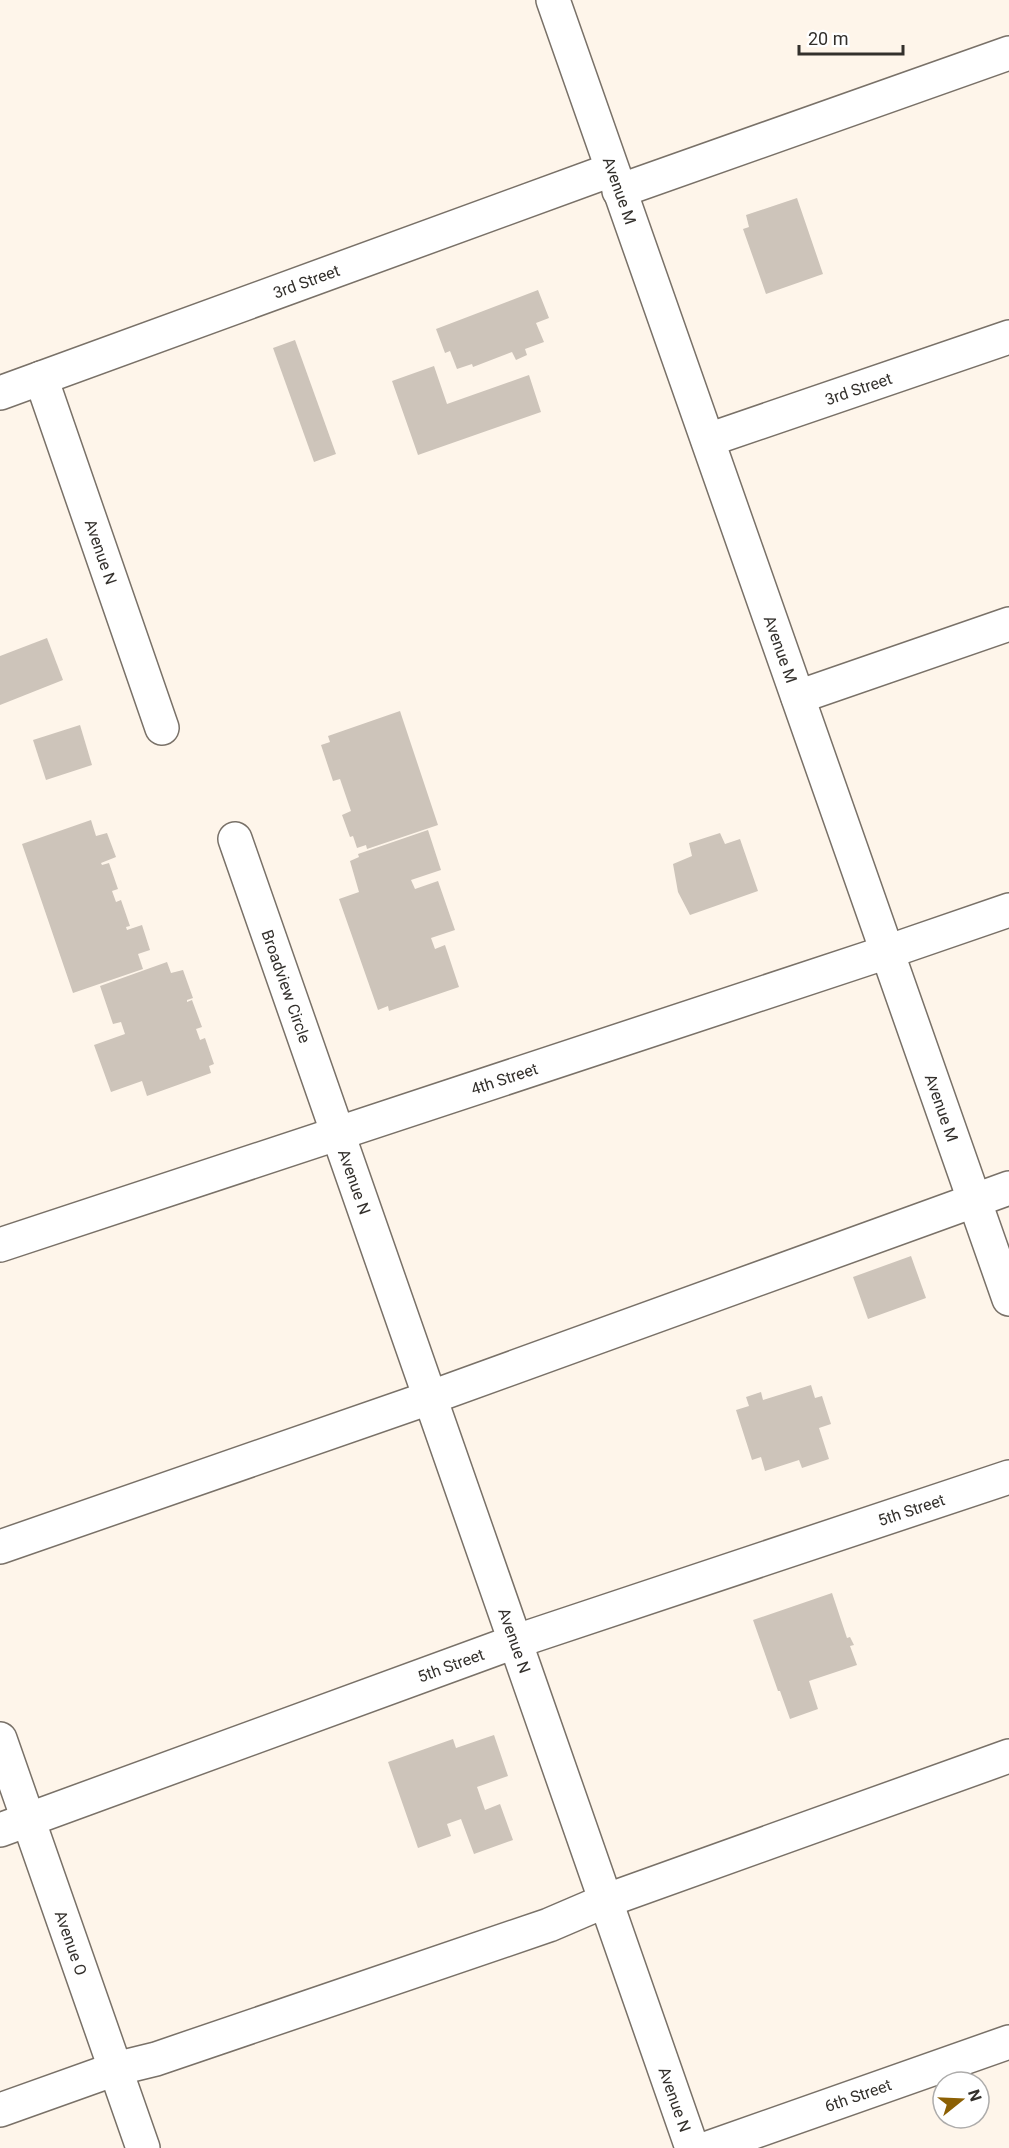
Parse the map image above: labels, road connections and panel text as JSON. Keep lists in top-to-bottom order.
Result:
{
  "streets": {
    "street": [
      "Avenue M",
      "3rd Street",
      "Avenue N",
      "Broadview Circle",
      "4th Street",
      "5th Street",
      "Avenue O",
      "6th Street"
    ]
  },
  "crossings": [
    ["Avenue M", "3rd Street"],
    ["Avenue M", "4th Street"],
    ["3rd Street", "Avenue N"],
    ["Avenue N", "Broadview Circle"],
    ["Avenue N", "4th Street"],
    ["Avenue N", "5th Street"],
    ["Broadview Circle", "4th Street"],
    ["5th Street", "Avenue O"]
  ],
  "scale_bar": "20 m",
  "north": "right"
}
